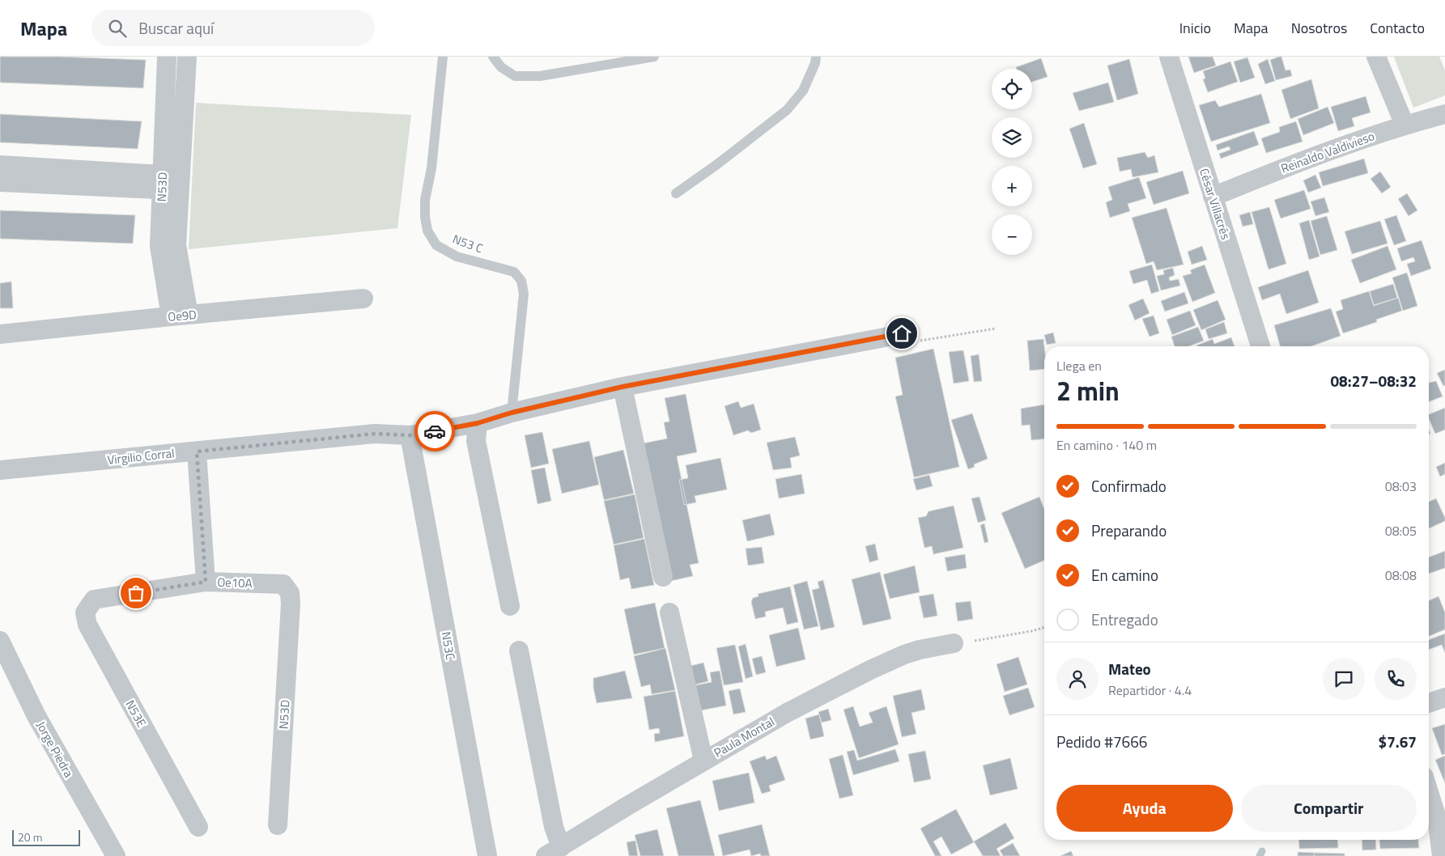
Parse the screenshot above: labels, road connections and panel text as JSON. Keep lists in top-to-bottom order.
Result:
{
  "streets": {
    "street": [
      "Reinaldo Valdivieso",
      "N53D",
      "César Villacrés",
      "Oe9D",
      "Virgilio Corral",
      "Oe10A",
      "N53C",
      "N53E",
      "Paula Montal",
      "Jorge Piedra"
    ],
    "lane": ["N53 C"]
  },
  "crossings": [
    ["Reinaldo Valdivieso", "César Villacrés"],
    ["N53D", "Oe9D"],
    ["N53D", "Oe10A"],
    ["N53 C", "Virgilio Corral"],
    ["Virgilio Corral", "N53C"],
    ["Oe10A", "N53E"]
  ],
  "scale_bar": "20 m",
  "page": {
    "header": "Mapa",
    "search": "Buscar aquí",
    "nav": [
      "Inicio",
      "Mapa",
      "Nosotros",
      "Contacto"
    ],
    "map_buttons": ["+", "−"],
    "heading": ["2 min", "Llega en", "08:27–08:32"],
    "panel": [
      "Mateo",
      "Repartidor · 4.4",
      "Pedido #7666",
      "$7.67"
    ],
    "bar": "En camino · 140 m",
    "list": [
      ["Confirmado", "08:03"],
      ["Preparando", "08:05"],
      ["En camino", "08:08"],
      "Entregado"
    ],
    "buttons": ["Ayuda", "Compartir"],
    "scale": "20 m"
  }
}
